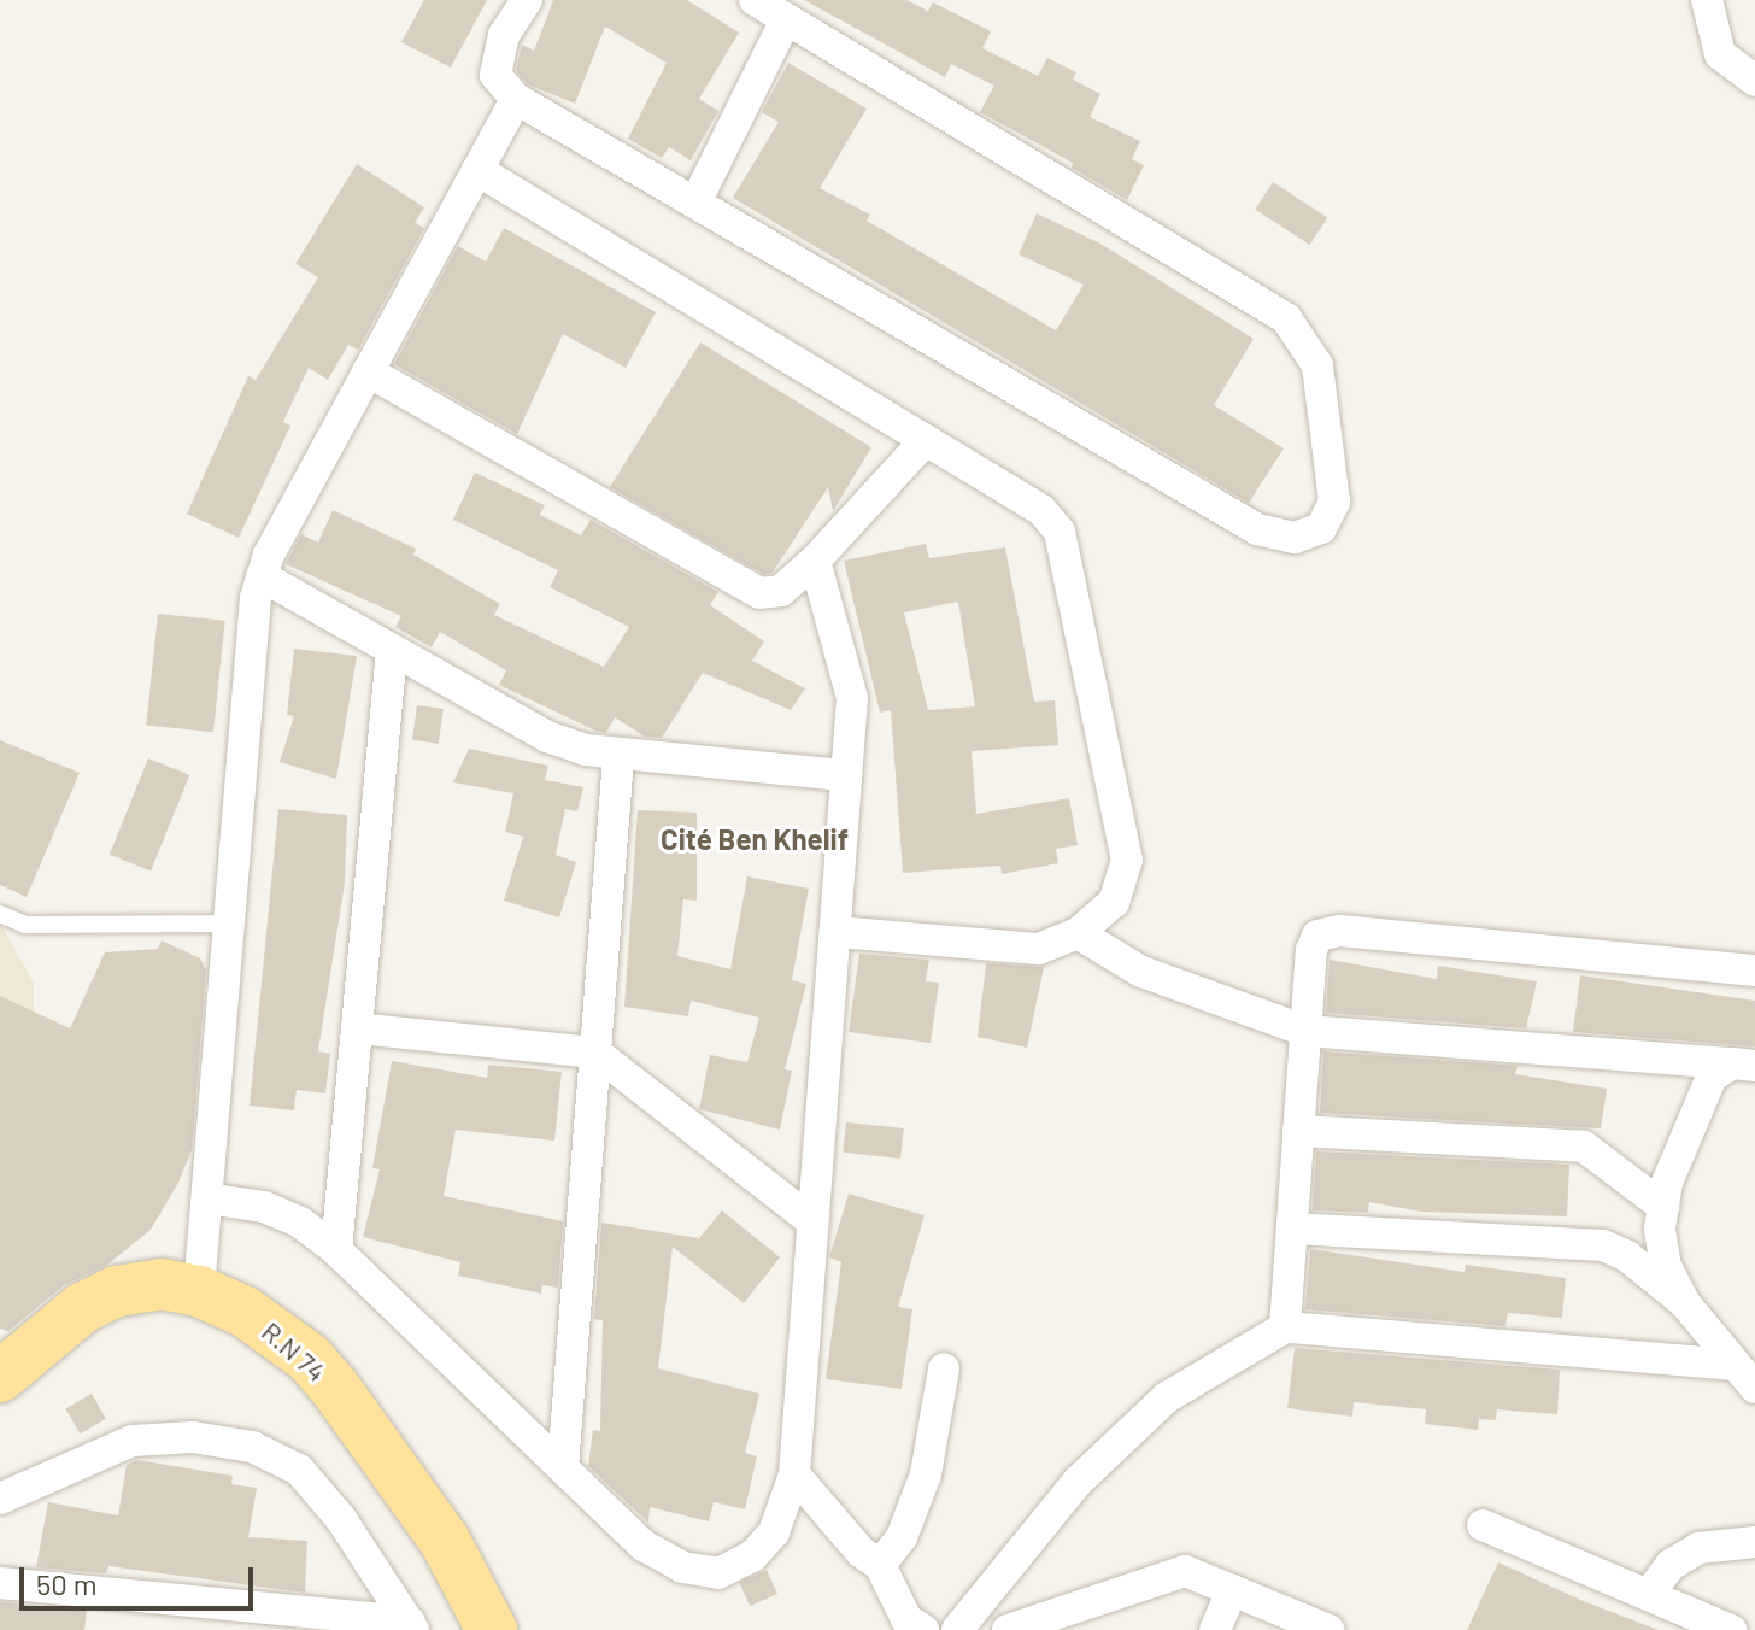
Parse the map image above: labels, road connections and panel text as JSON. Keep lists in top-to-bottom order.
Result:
{
  "streets": {
    "main road": ["R.N 74"]
  },
  "districts": ["Cité Ben Khelif"],
  "scale_bar": "50 m"
}
